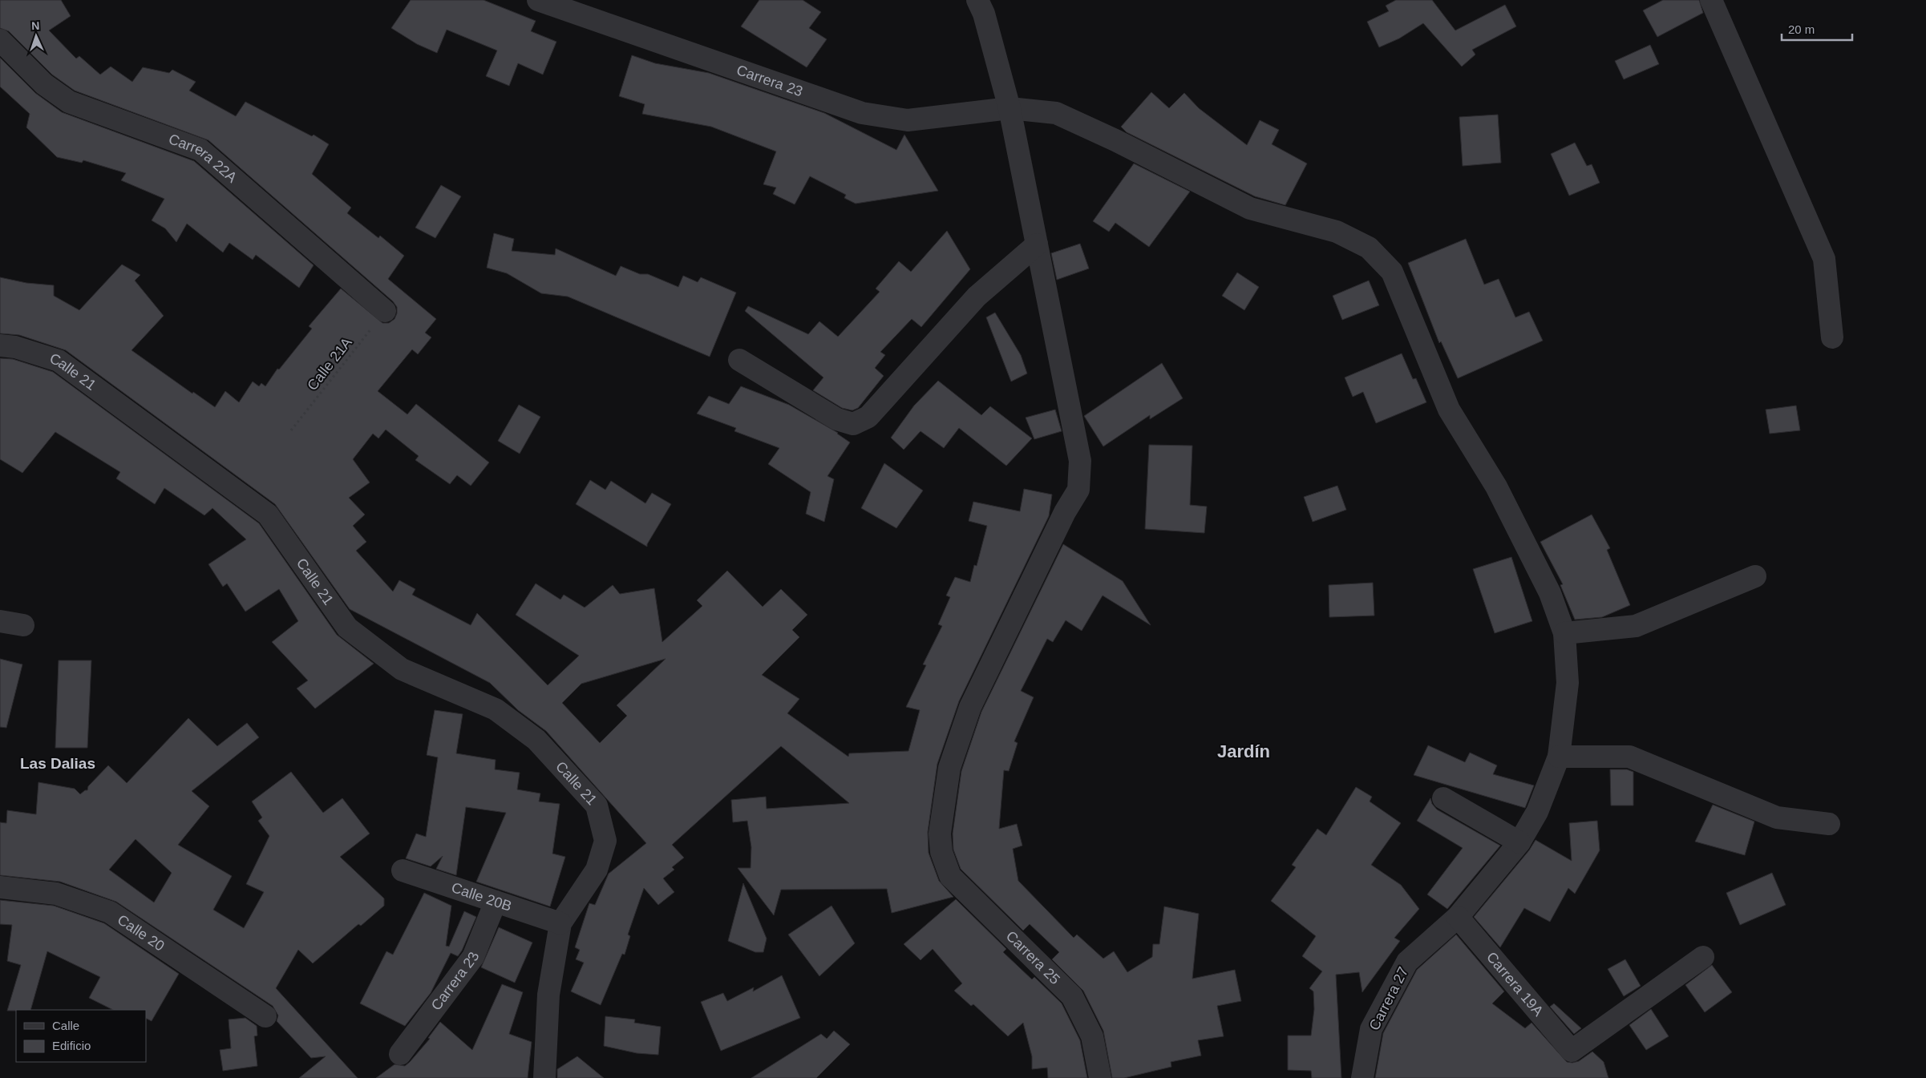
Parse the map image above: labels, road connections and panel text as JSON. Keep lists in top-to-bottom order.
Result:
{
  "streets": {
    "street": [
      "Carrera 23",
      "Carrera 22A",
      "Calle 21",
      "Calle 20B",
      "Calle 20",
      "Carrera 25",
      "Carrera 19A",
      "Carrera 27"
    ],
    "path": ["Calle 21A"]
  },
  "crossings": [
    ["Carrera 23", "Calle 20B"],
    ["Carrera 23", "Carrera 25"],
    ["Carrera 23", "Carrera 27"],
    ["Carrera 22A", "Calle 21A"],
    ["Calle 21", "Calle 20B"],
    ["Carrera 19A", "Carrera 27"]
  ],
  "districts": ["Jardín", "Las Dalias"],
  "legend": ["Calle", "Edificio"],
  "scale_bar": "20 m",
  "north": "top"
}
